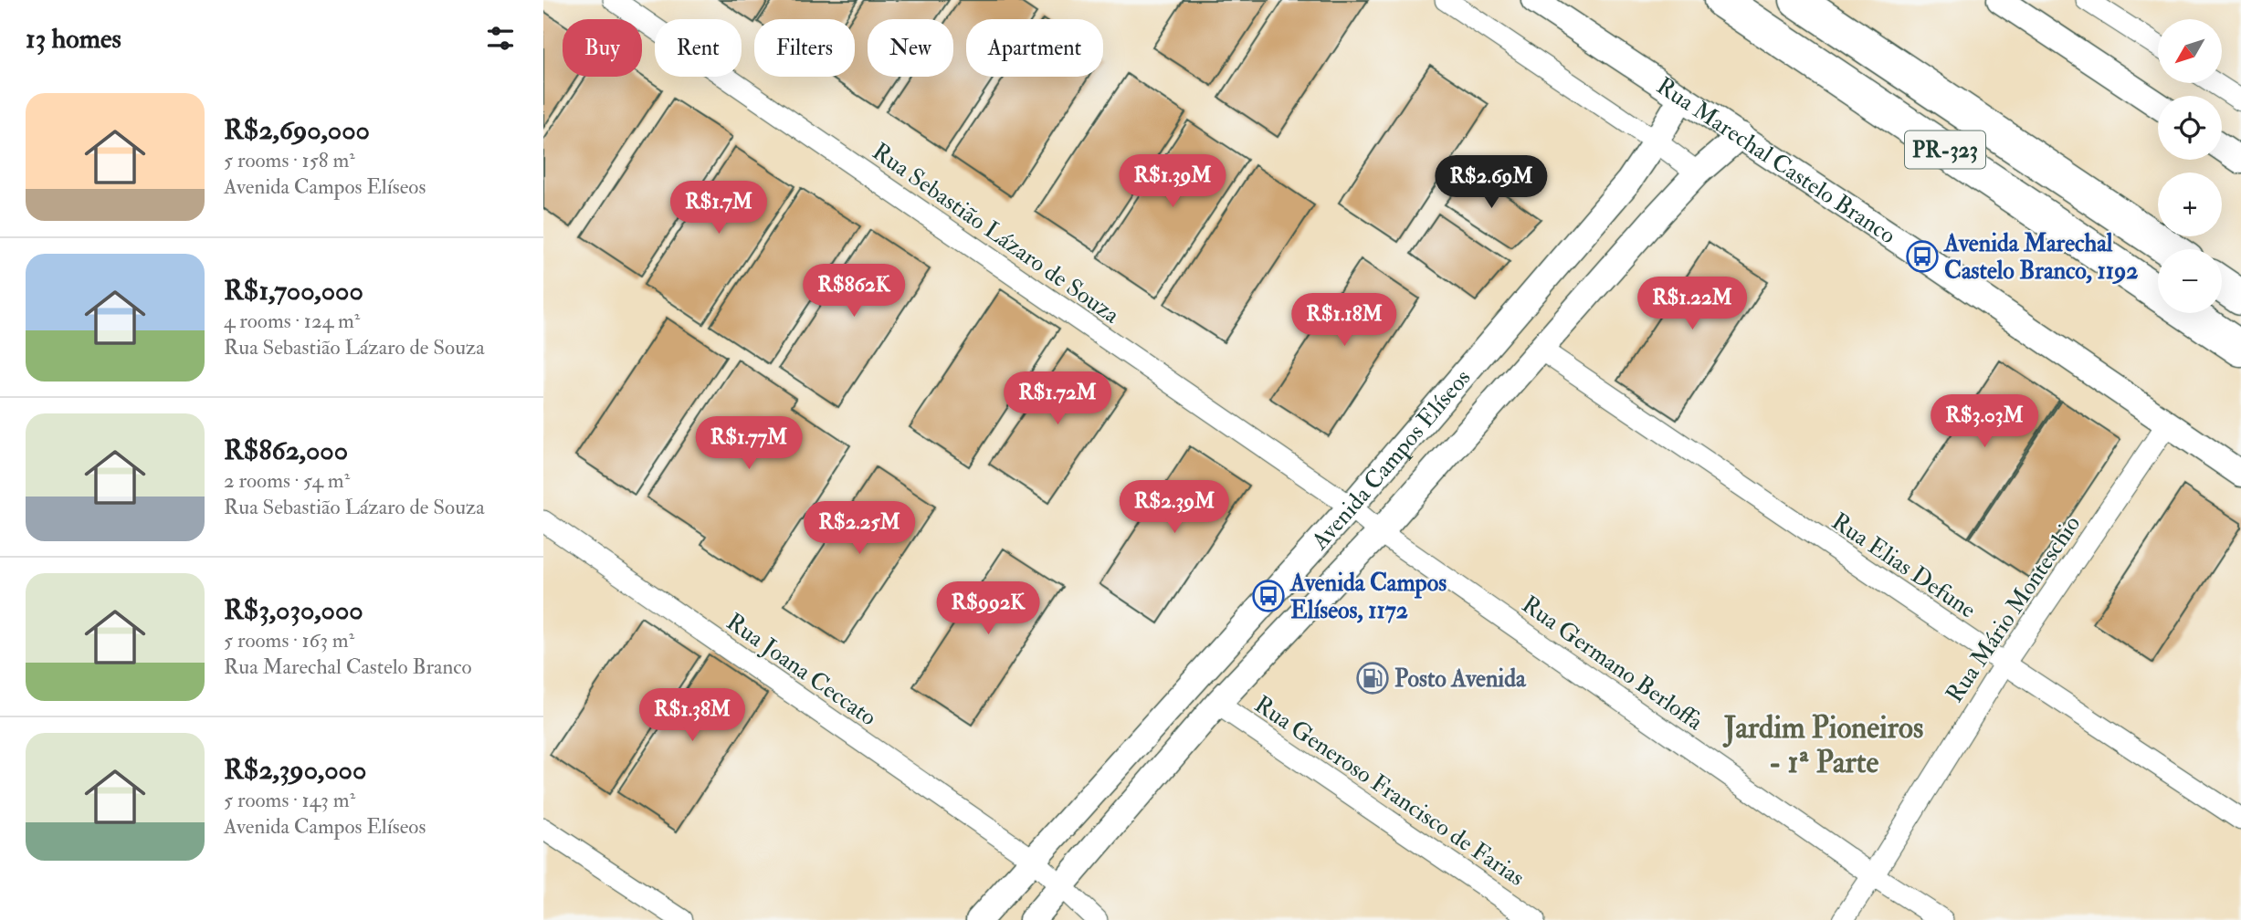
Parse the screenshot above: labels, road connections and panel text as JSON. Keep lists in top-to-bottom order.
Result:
{
  "streets": {
    "highway": ["PR-323"],
    "street": [
      "Rua Marechal Castelo Branco",
      "Rua Sebastião Lázaro de Souza",
      "Avenida Campos Elíseos",
      "Rua Elias Defune",
      "Rua Mário Monteschio",
      "Rua Germano Berloffa",
      "Rua Joana Ceccato",
      "Rua Generoso Francisco de Farias"
    ]
  },
  "crossings": [
    ["Rua Marechal Castelo Branco", "Avenida Campos Elíseos"],
    ["Rua Marechal Castelo Branco", "Rua Mário Monteschio"],
    ["Rua Sebastião Lázaro de Souza", "Avenida Campos Elíseos"],
    ["Rua Sebastião Lázaro de Souza", "Rua Germano Berloffa"],
    ["Avenida Campos Elíseos", "Rua Elias Defune"],
    ["Avenida Campos Elíseos", "Rua Germano Berloffa"],
    ["Avenida Campos Elíseos", "Rua Joana Ceccato"],
    ["Avenida Campos Elíseos", "Rua Generoso Francisco de Farias"],
    ["Rua Elias Defune", "Rua Mário Monteschio"],
    ["Rua Mário Monteschio", "Rua Germano Berloffa"]
  ],
  "districts": ["Jardim Pioneiros - 1ª Parte"],
  "places": {
    "bus stop": ["Avenida Marechal Castelo Branco, 1192", "Avenida Campos Elíseos, 1172"],
    "fuel station": ["Posto Avenida"]
  },
  "north": "bottom left",
  "page": {
    "heading": "13 homes",
    "map_buttons": ["+", "−"],
    "chip": [
      "Buy",
      "Rent",
      "Filters",
      "New",
      "Apartment"
    ],
    "list": [
      {
        "name": "R$2,690,000",
        "note": "5 rooms · 158 m² · Avenida Campos Elíseos"
      },
      {
        "name": "R$1,700,000",
        "note": "4 rooms · 124 m² · Rua Sebastião Lázaro de Souza"
      },
      {
        "name": "R$862,000",
        "note": "2 rooms · 54 m² · Rua Sebastião Lázaro de Souza"
      },
      {
        "name": "R$3,030,000",
        "note": "5 rooms · 163 m² · Rua Marechal Castelo Branco"
      },
      {
        "name": "R$2,390,000",
        "note": "5 rooms · 143 m² · Avenida Campos Elíseos"
      }
    ],
    "price": [
      "R$1.39M",
      "R$2.69M",
      "R$1.7M",
      "R$862K",
      "R$1.22M",
      "R$1.18M",
      "R$1.72M",
      "R$3.03M",
      "R$1.77M",
      "R$2.39M",
      "R$2.25M",
      "R$992K",
      "R$1.38M"
    ]
  }
}
